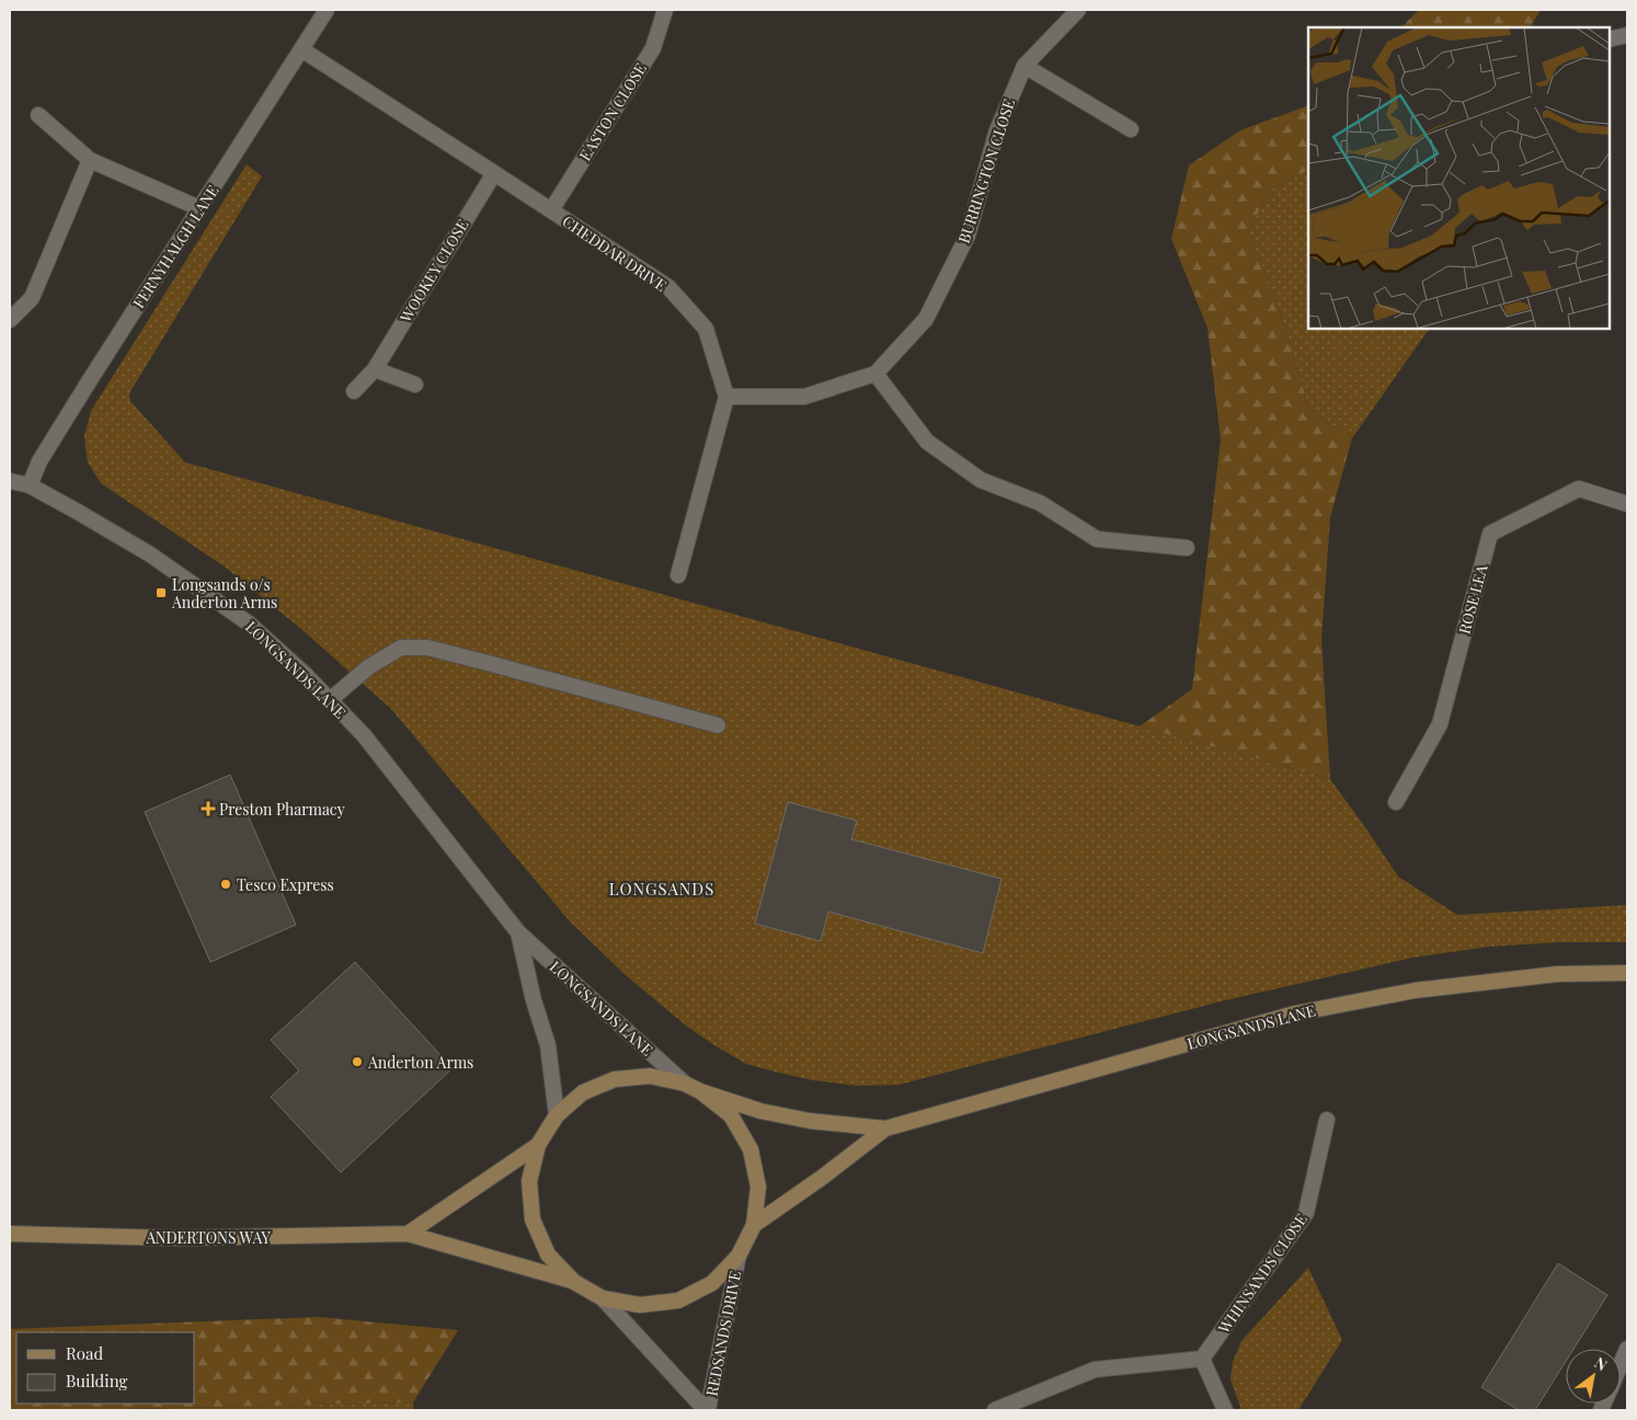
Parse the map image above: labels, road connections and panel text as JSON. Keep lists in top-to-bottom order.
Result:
{
  "streets": {
    "main road": ["LONGSANDS LANE", "ANDERTONS WAY"],
    "street": [
      "EASTON CLOSE",
      "BURRINGTON CLOSE",
      "FERNYHALGH LANE",
      "CHEDDAR DRIVE",
      "WOOKEY CLOSE",
      "ROSE LEA",
      "WHINSANDS CLOSE",
      "REDSANDS DRIVE"
    ]
  },
  "crossings": [
    ["EASTON CLOSE", "CHEDDAR DRIVE"],
    ["BURRINGTON CLOSE", "CHEDDAR DRIVE"],
    ["FERNYHALGH LANE", "CHEDDAR DRIVE"],
    ["FERNYHALGH LANE", "LONGSANDS LANE"],
    ["CHEDDAR DRIVE", "WOOKEY CLOSE"]
  ],
  "districts": ["LONGSANDS"],
  "places": {
    "transit": ["Longsands o/s Anderton Arms"],
    "health": ["Preston Pharmacy"],
    "other": ["Tesco Express", "Anderton Arms"]
  },
  "legend": ["Road", "Building"],
  "north": "top right"
}
